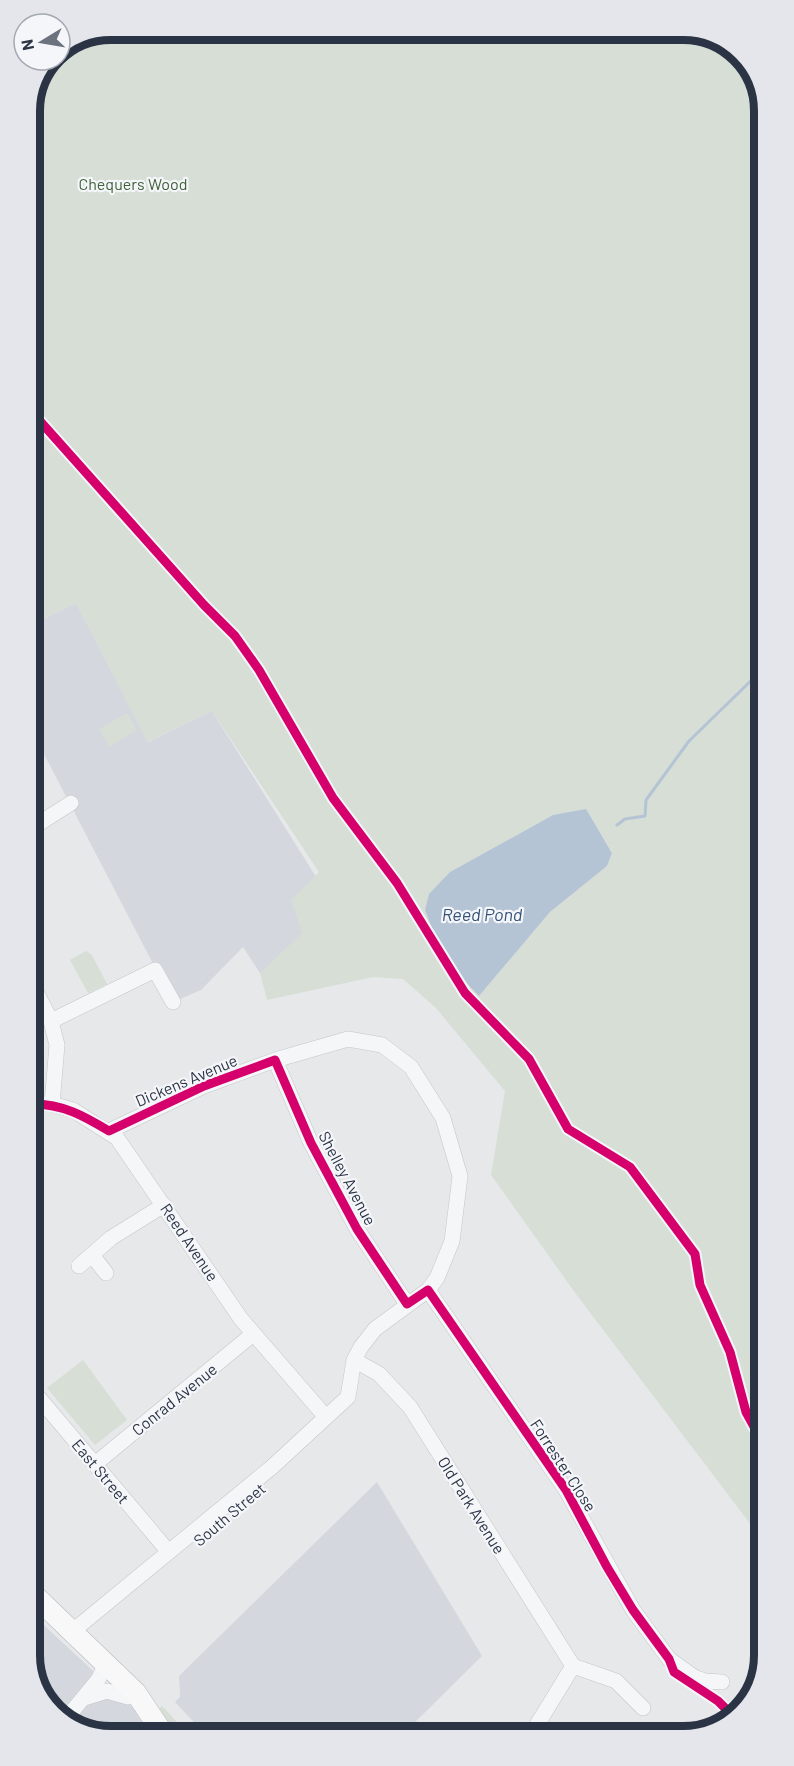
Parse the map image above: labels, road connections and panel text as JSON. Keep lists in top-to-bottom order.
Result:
{
  "streets": {
    "street": [
      "Dickens Avenue",
      "Shelley Avenue",
      "Reed Avenue",
      "Conrad Avenue",
      "Forrester Close",
      "East Street",
      "Old Park Avenue",
      "South Street"
    ]
  },
  "crossings": [
    ["Dickens Avenue", "Shelley Avenue"],
    ["Dickens Avenue", "Reed Avenue"],
    ["Dickens Avenue", "Forrester Close"],
    ["Dickens Avenue", "South Street"],
    ["Shelley Avenue", "South Street"],
    ["Reed Avenue", "Conrad Avenue"],
    ["Reed Avenue", "South Street"],
    ["Conrad Avenue", "East Street"],
    ["Forrester Close", "South Street"],
    ["East Street", "South Street"],
    ["Old Park Avenue", "South Street"]
  ],
  "water": ["Reed Pond"],
  "parks": ["Chequers Wood"],
  "north": "left"
}
